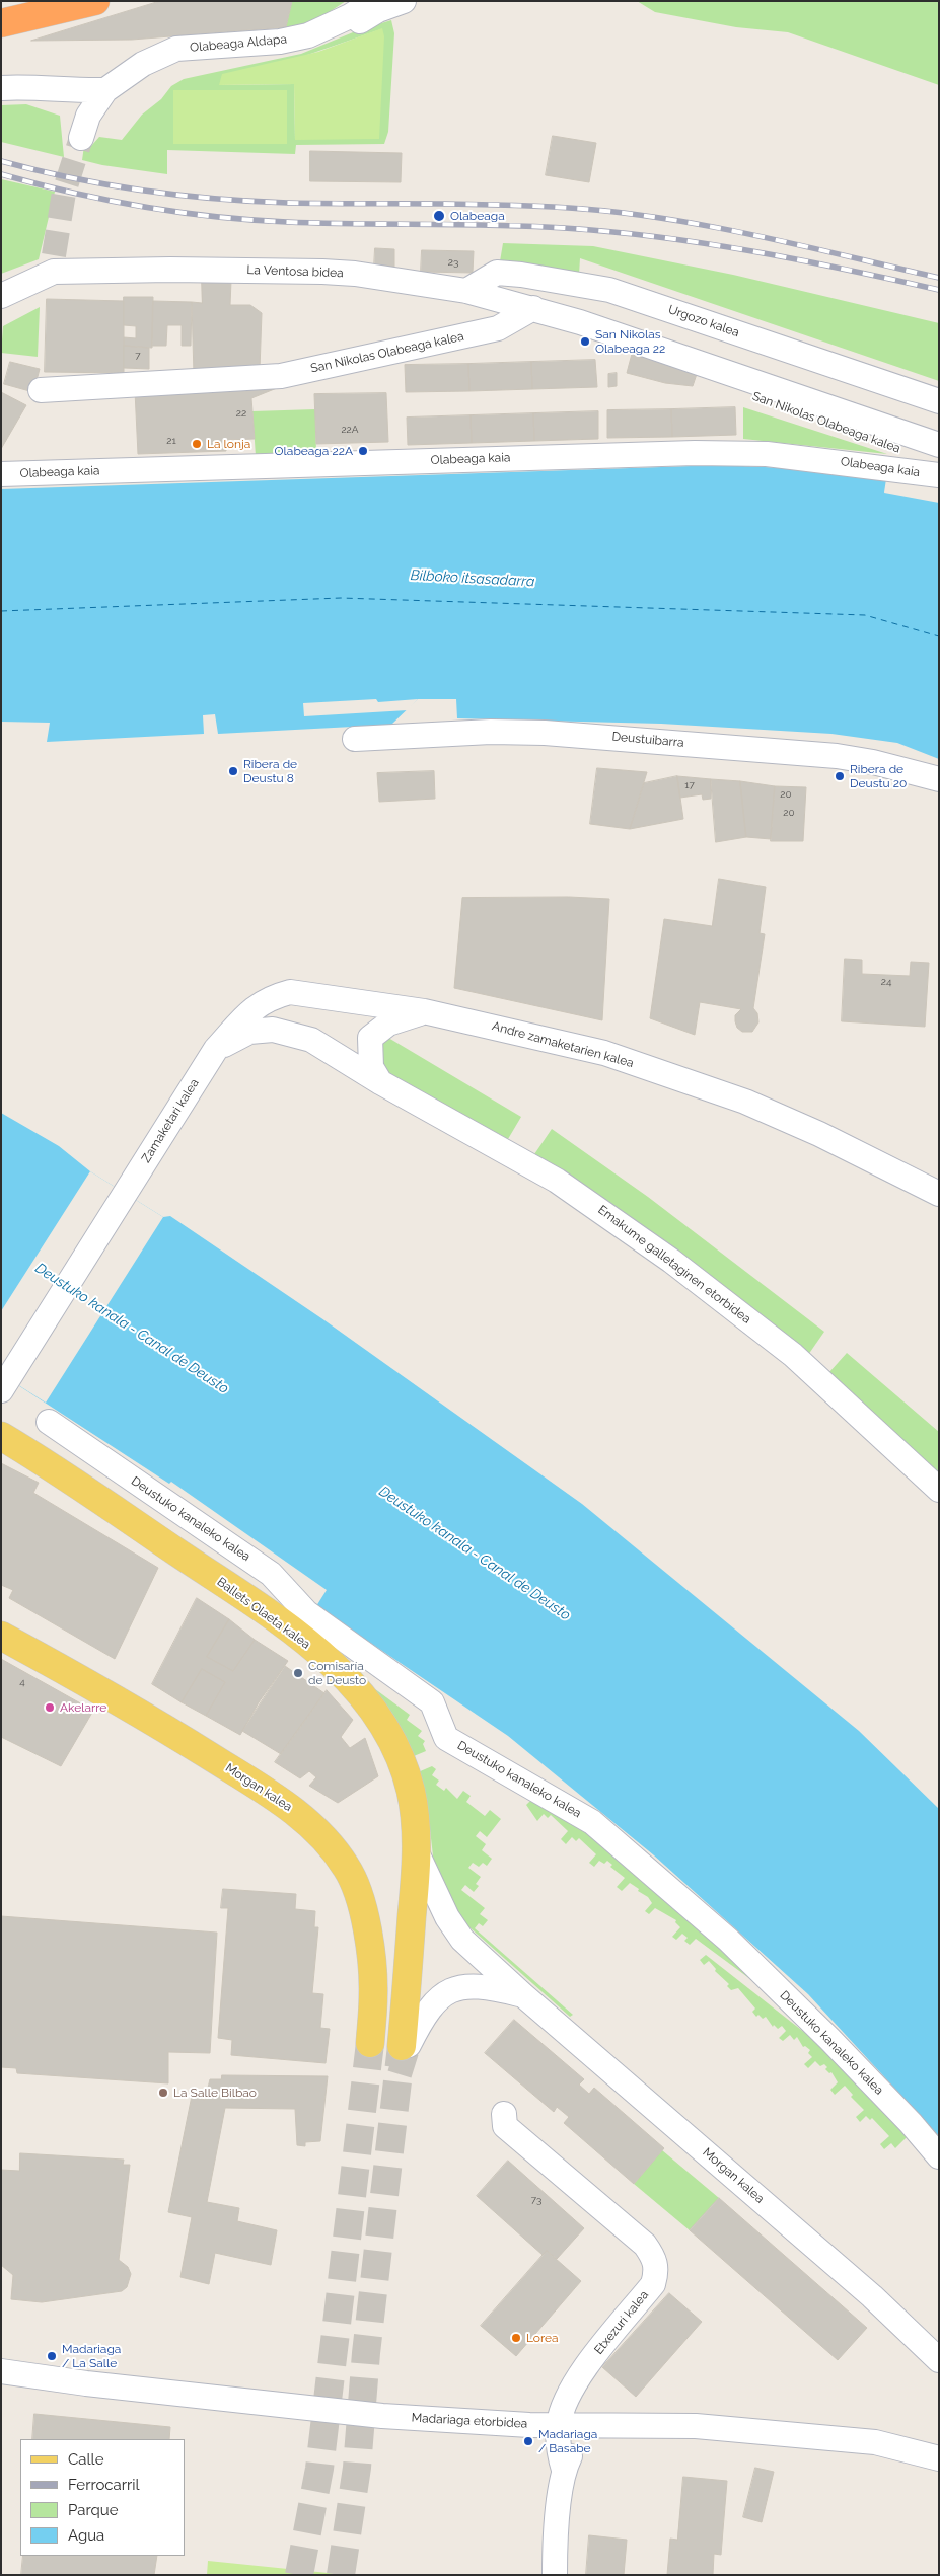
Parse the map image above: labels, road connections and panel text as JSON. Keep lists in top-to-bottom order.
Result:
{
  "streets": {
    "main road": ["Ballets Olaeta kalea", "Morgan kalea"],
    "street": [
      "Olabeaga Aldapa",
      "La Ventosa bidea",
      "Urgozo kalea",
      "San Nikolas Olabeaga kalea",
      "Olabeaga kaia",
      "Deustuibarra",
      "Andre zamaketarien kalea",
      "Zamaketari kalea",
      "Emakume galletaginen etorbidea",
      "Deustuko kanaleko kalea",
      "Etxezuri kalea",
      "Madariaga etorbidea"
    ]
  },
  "crossings": [
    ["La Ventosa bidea", "Urgozo kalea"],
    ["La Ventosa bidea", "San Nikolas Olabeaga kalea"],
    ["Andre zamaketarien kalea", "Zamaketari kalea"],
    ["Andre zamaketarien kalea", "Emakume galletaginen etorbidea"],
    ["Zamaketari kalea", "Emakume galletaginen etorbidea"],
    ["Ballets Olaeta kalea", "Morgan kalea"],
    ["Etxezuri kalea", "Madariaga etorbidea"]
  ],
  "water": ["Bilboko itsasadarra", "Deustuko kanala - Canal de Deusto"],
  "places": [
    "Olabeaga",
    "San Nikolas Olabeaga 22",
    "La lonja",
    "Olabeaga 22A",
    "Ribera de Deustu 8",
    "Ribera de Deustu 20",
    "Comisaría de Deusto",
    "Akelarre",
    "La Salle Bilbao",
    "Lorea",
    "Madariaga / La Salle",
    "Madariaga / Basabe"
  ],
  "house_numbers": [
    "23",
    "7",
    "22",
    "22A",
    "21",
    "17",
    "20",
    "20",
    "24",
    "4",
    "73"
  ],
  "legend": [
    "Calle",
    "Ferrocarril",
    "Parque",
    "Agua"
  ]
}
